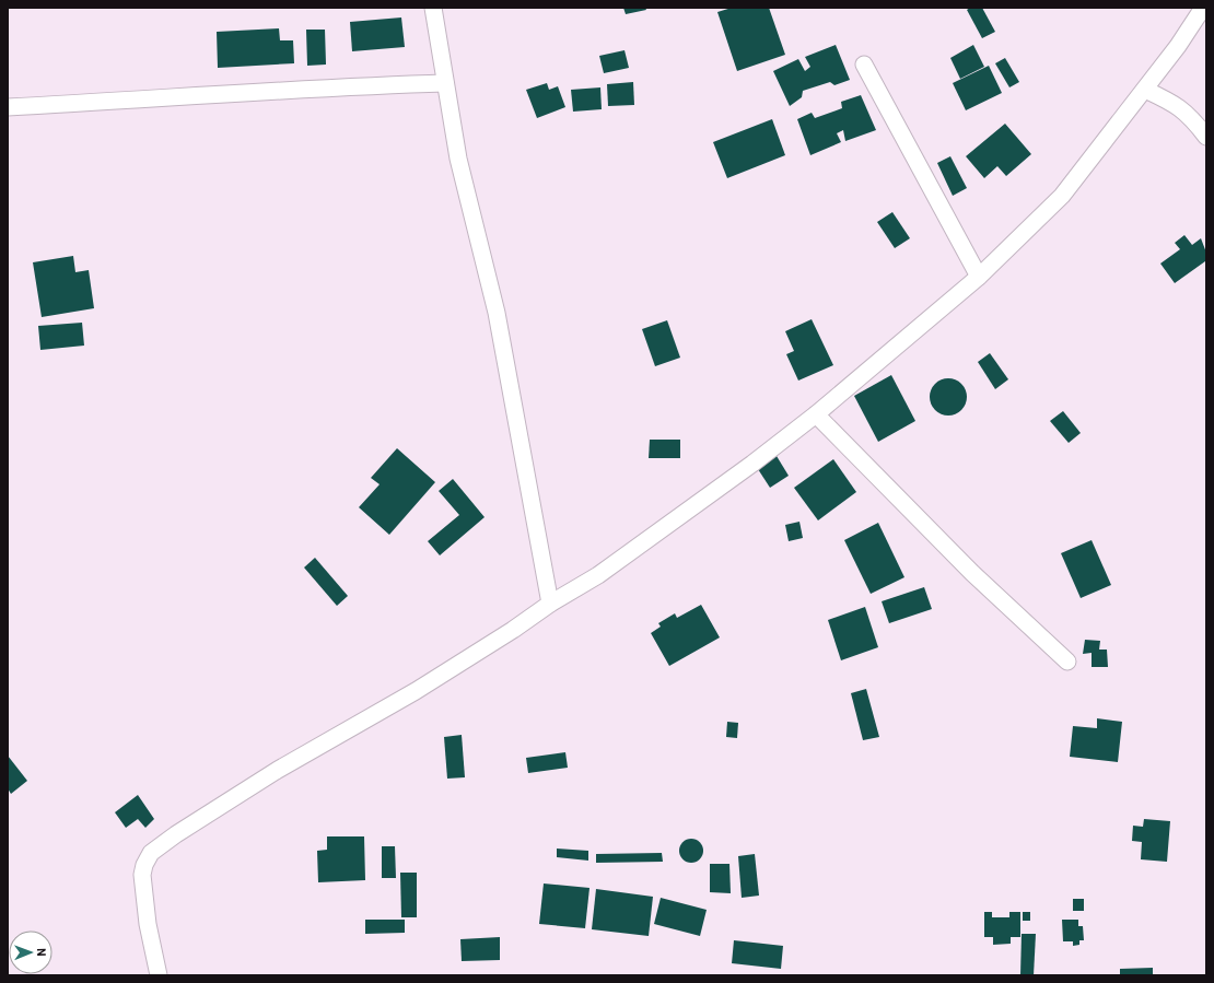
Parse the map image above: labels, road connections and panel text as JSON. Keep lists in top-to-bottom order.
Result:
{
  "north": "right"
}
